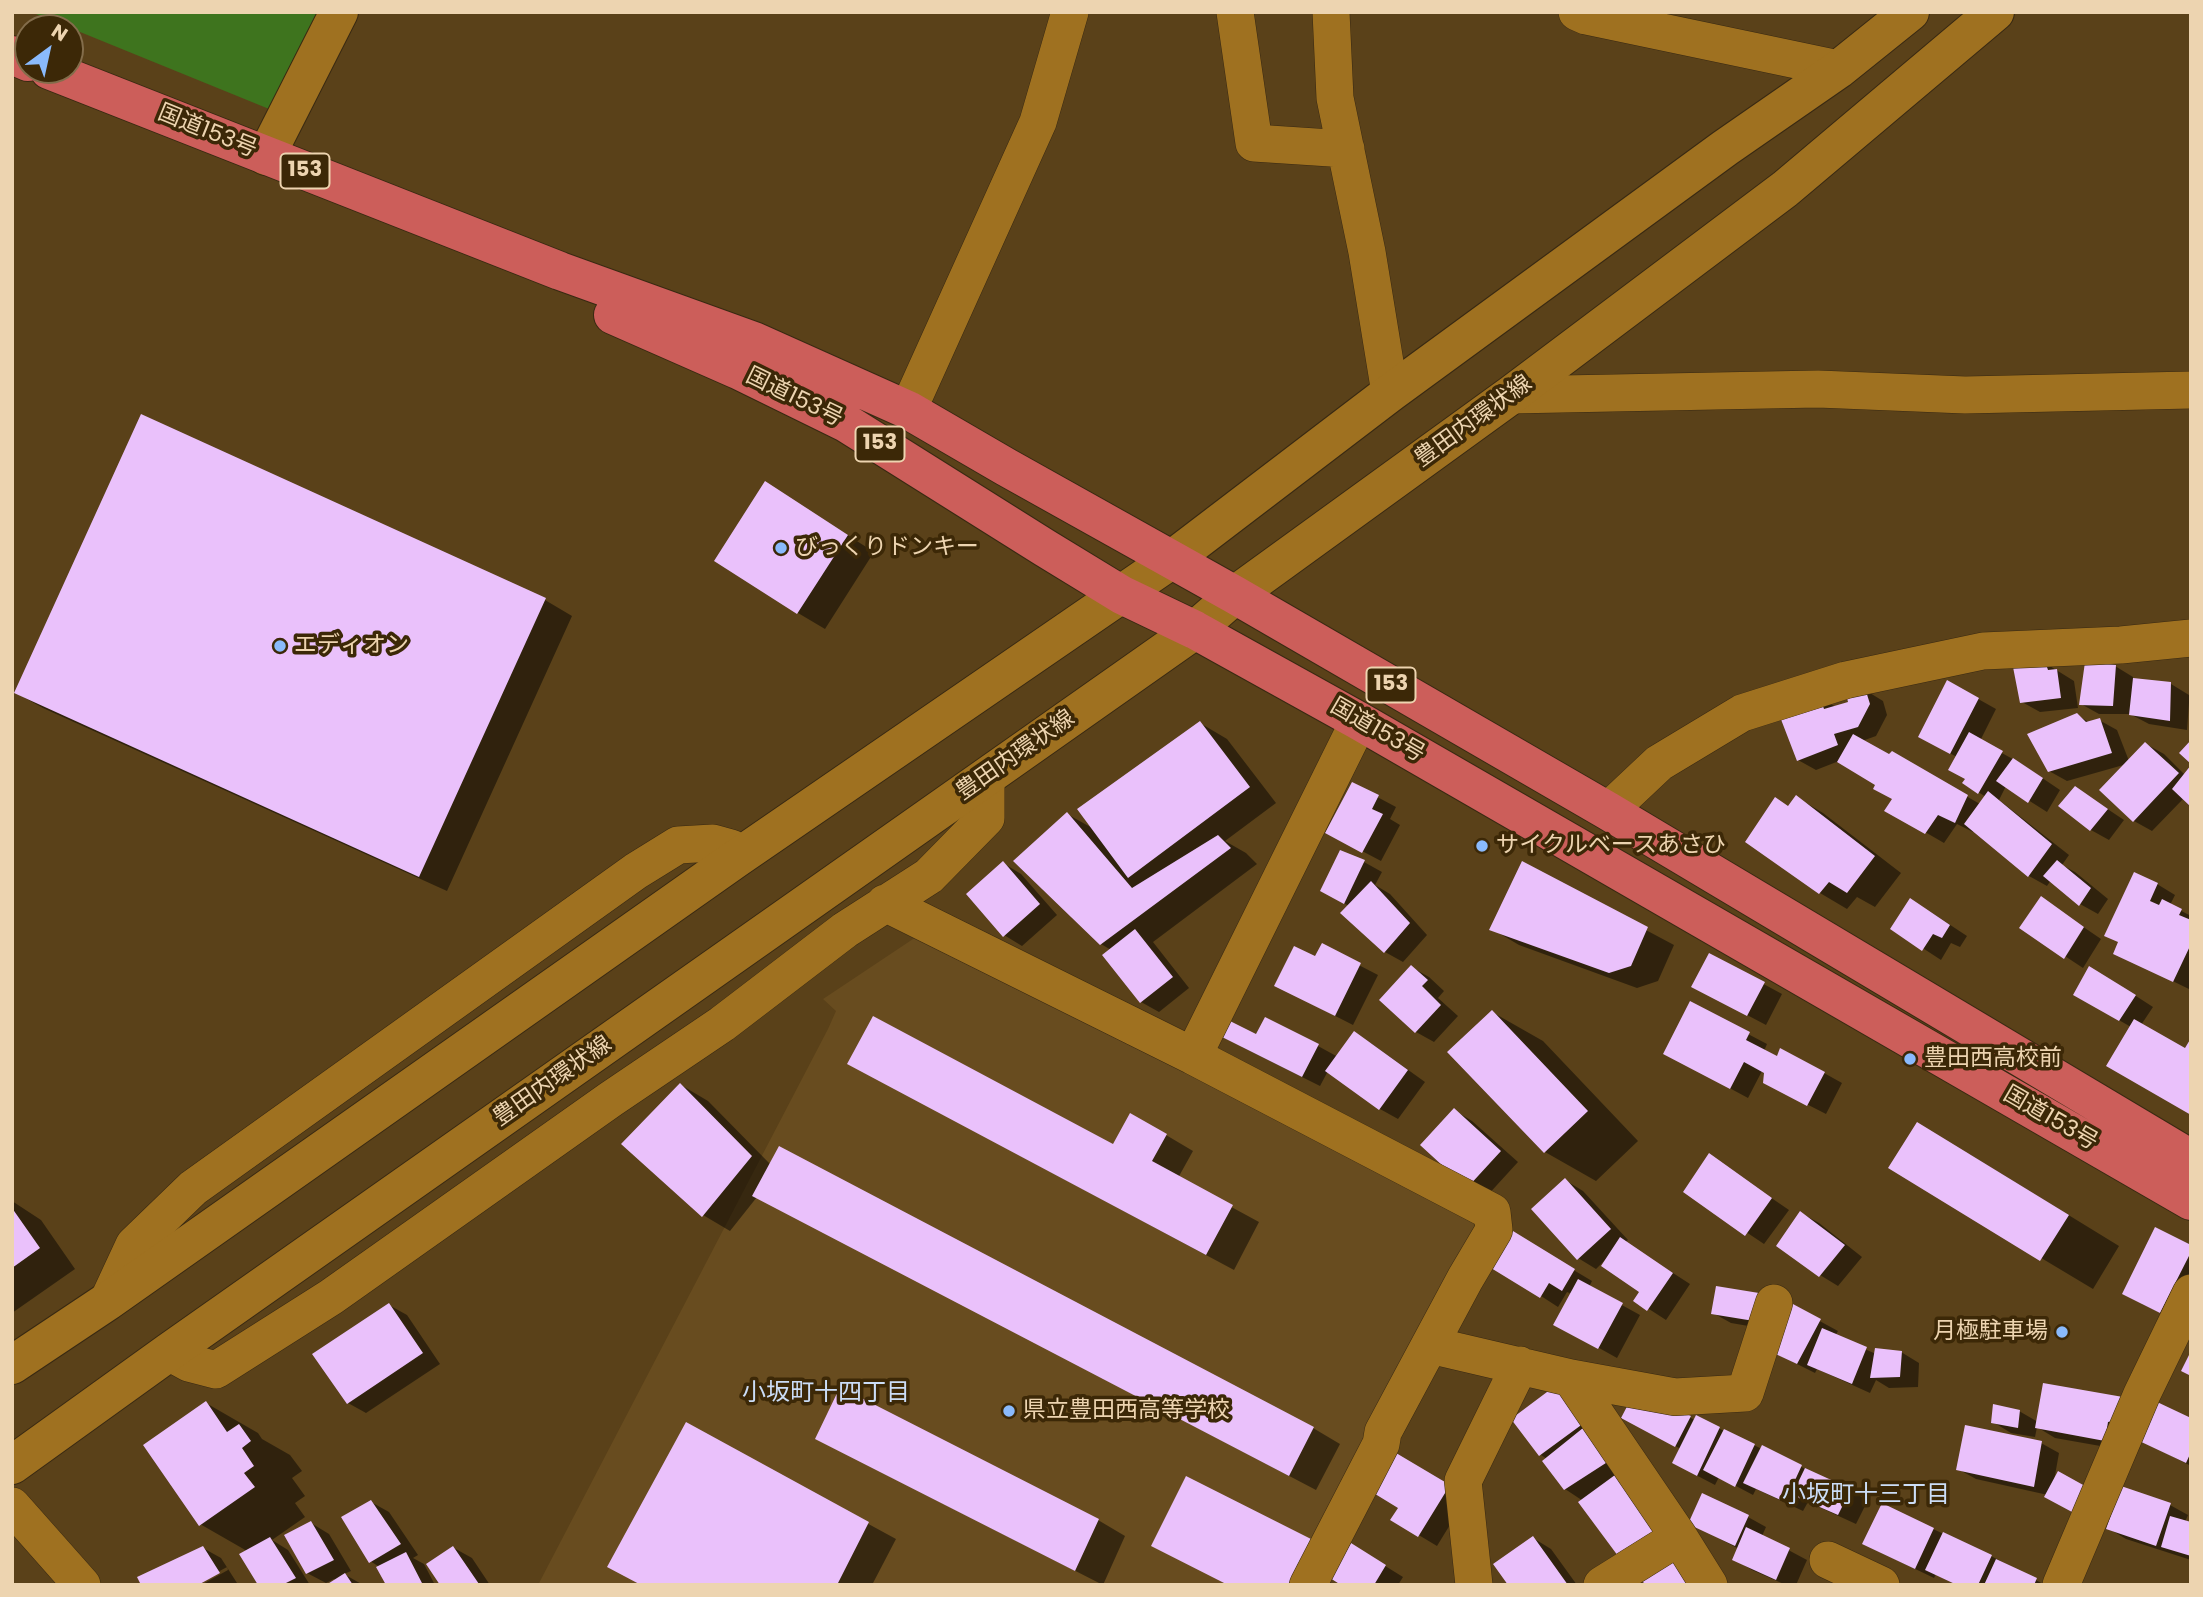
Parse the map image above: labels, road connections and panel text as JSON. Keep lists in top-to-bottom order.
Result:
{
  "streets": {
    "highway": ["国道153号", "153"],
    "street": ["豊田内環状線"]
  },
  "crossings": [
    ["国道153号", "豊田内環状線"]
  ],
  "districts": ["小坂町十四丁目", "小坂町十三丁目"],
  "places": [
    "びっくりドンキー",
    "エディオン",
    "サイクルベースあさひ",
    "豊田西高校前",
    "月極駐車場",
    "県立豊田西高等学校"
  ],
  "north": "top right"
}
